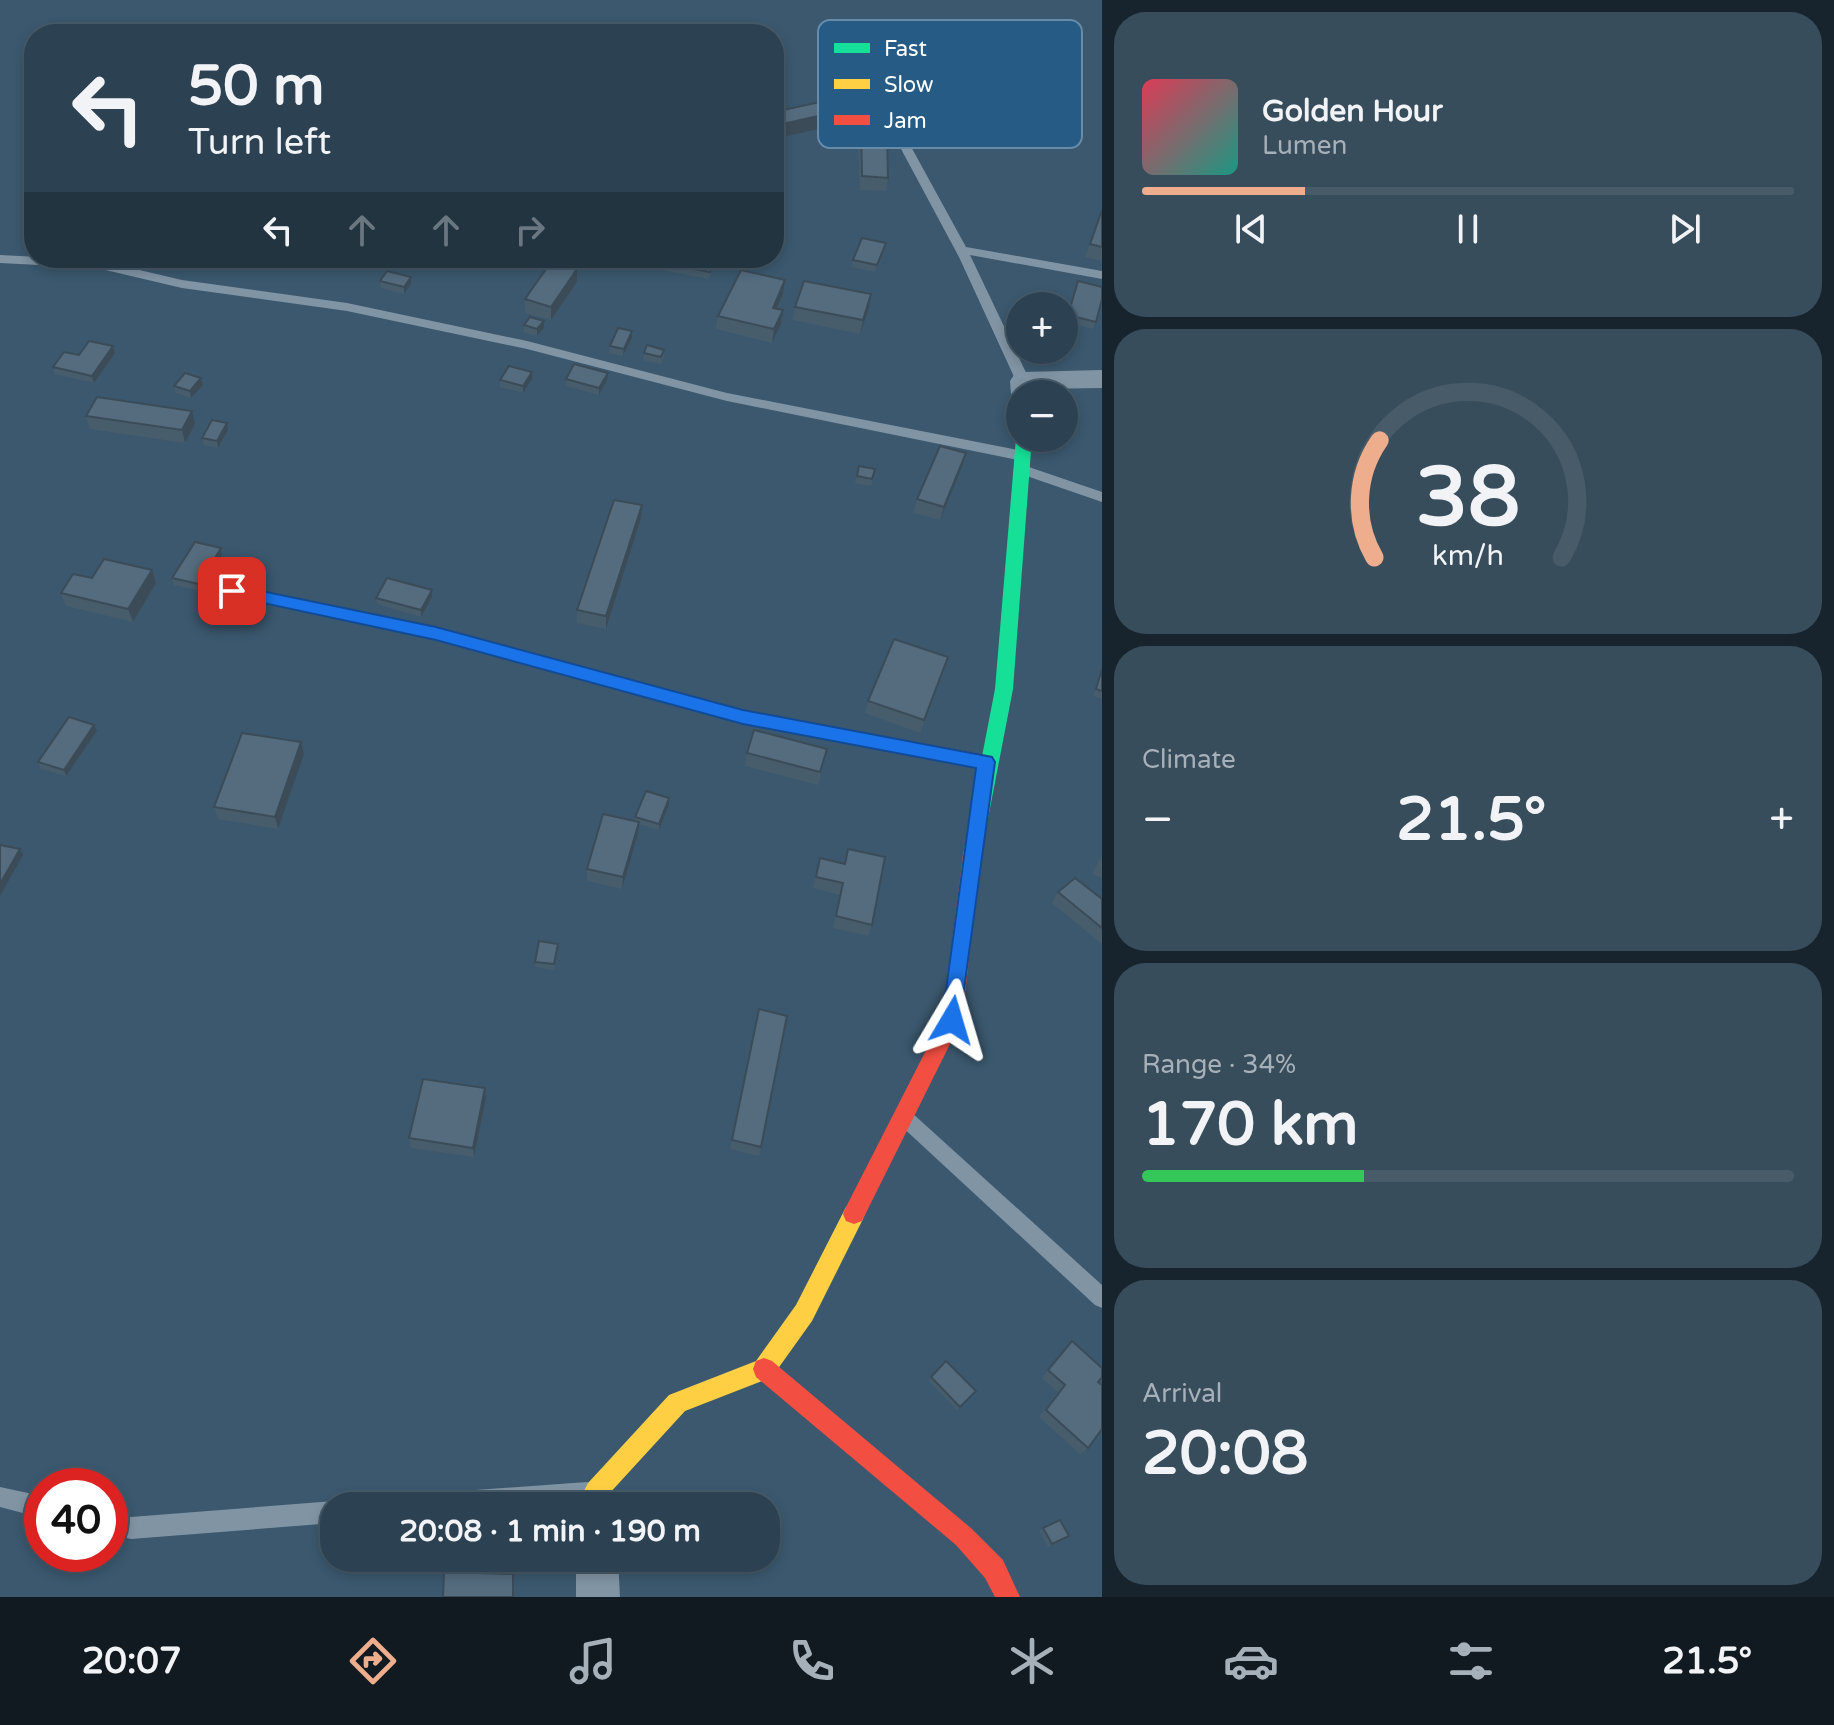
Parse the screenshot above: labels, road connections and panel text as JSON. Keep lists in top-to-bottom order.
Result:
{
  "legend": ["Fast", "Slow", "Jam"],
  "page": {
    "turn": ["50 m", "Turn left"],
    "song": ["Golden Hour", "Lumen"],
    "map_buttons": ["+", "−"],
    "tile": [
      "Climate",
      ["Range · 34%", "170 km"],
      ["Arrival", "20:08"]
    ],
    "heat": ["−", "21.5°", "+"],
    "limit": "40",
    "trip": "20:08 · 1 min · 190 m",
    "tabs": ["20:07", "21.5°"],
    "gauge": ["38", "km/h"]
  }
}
